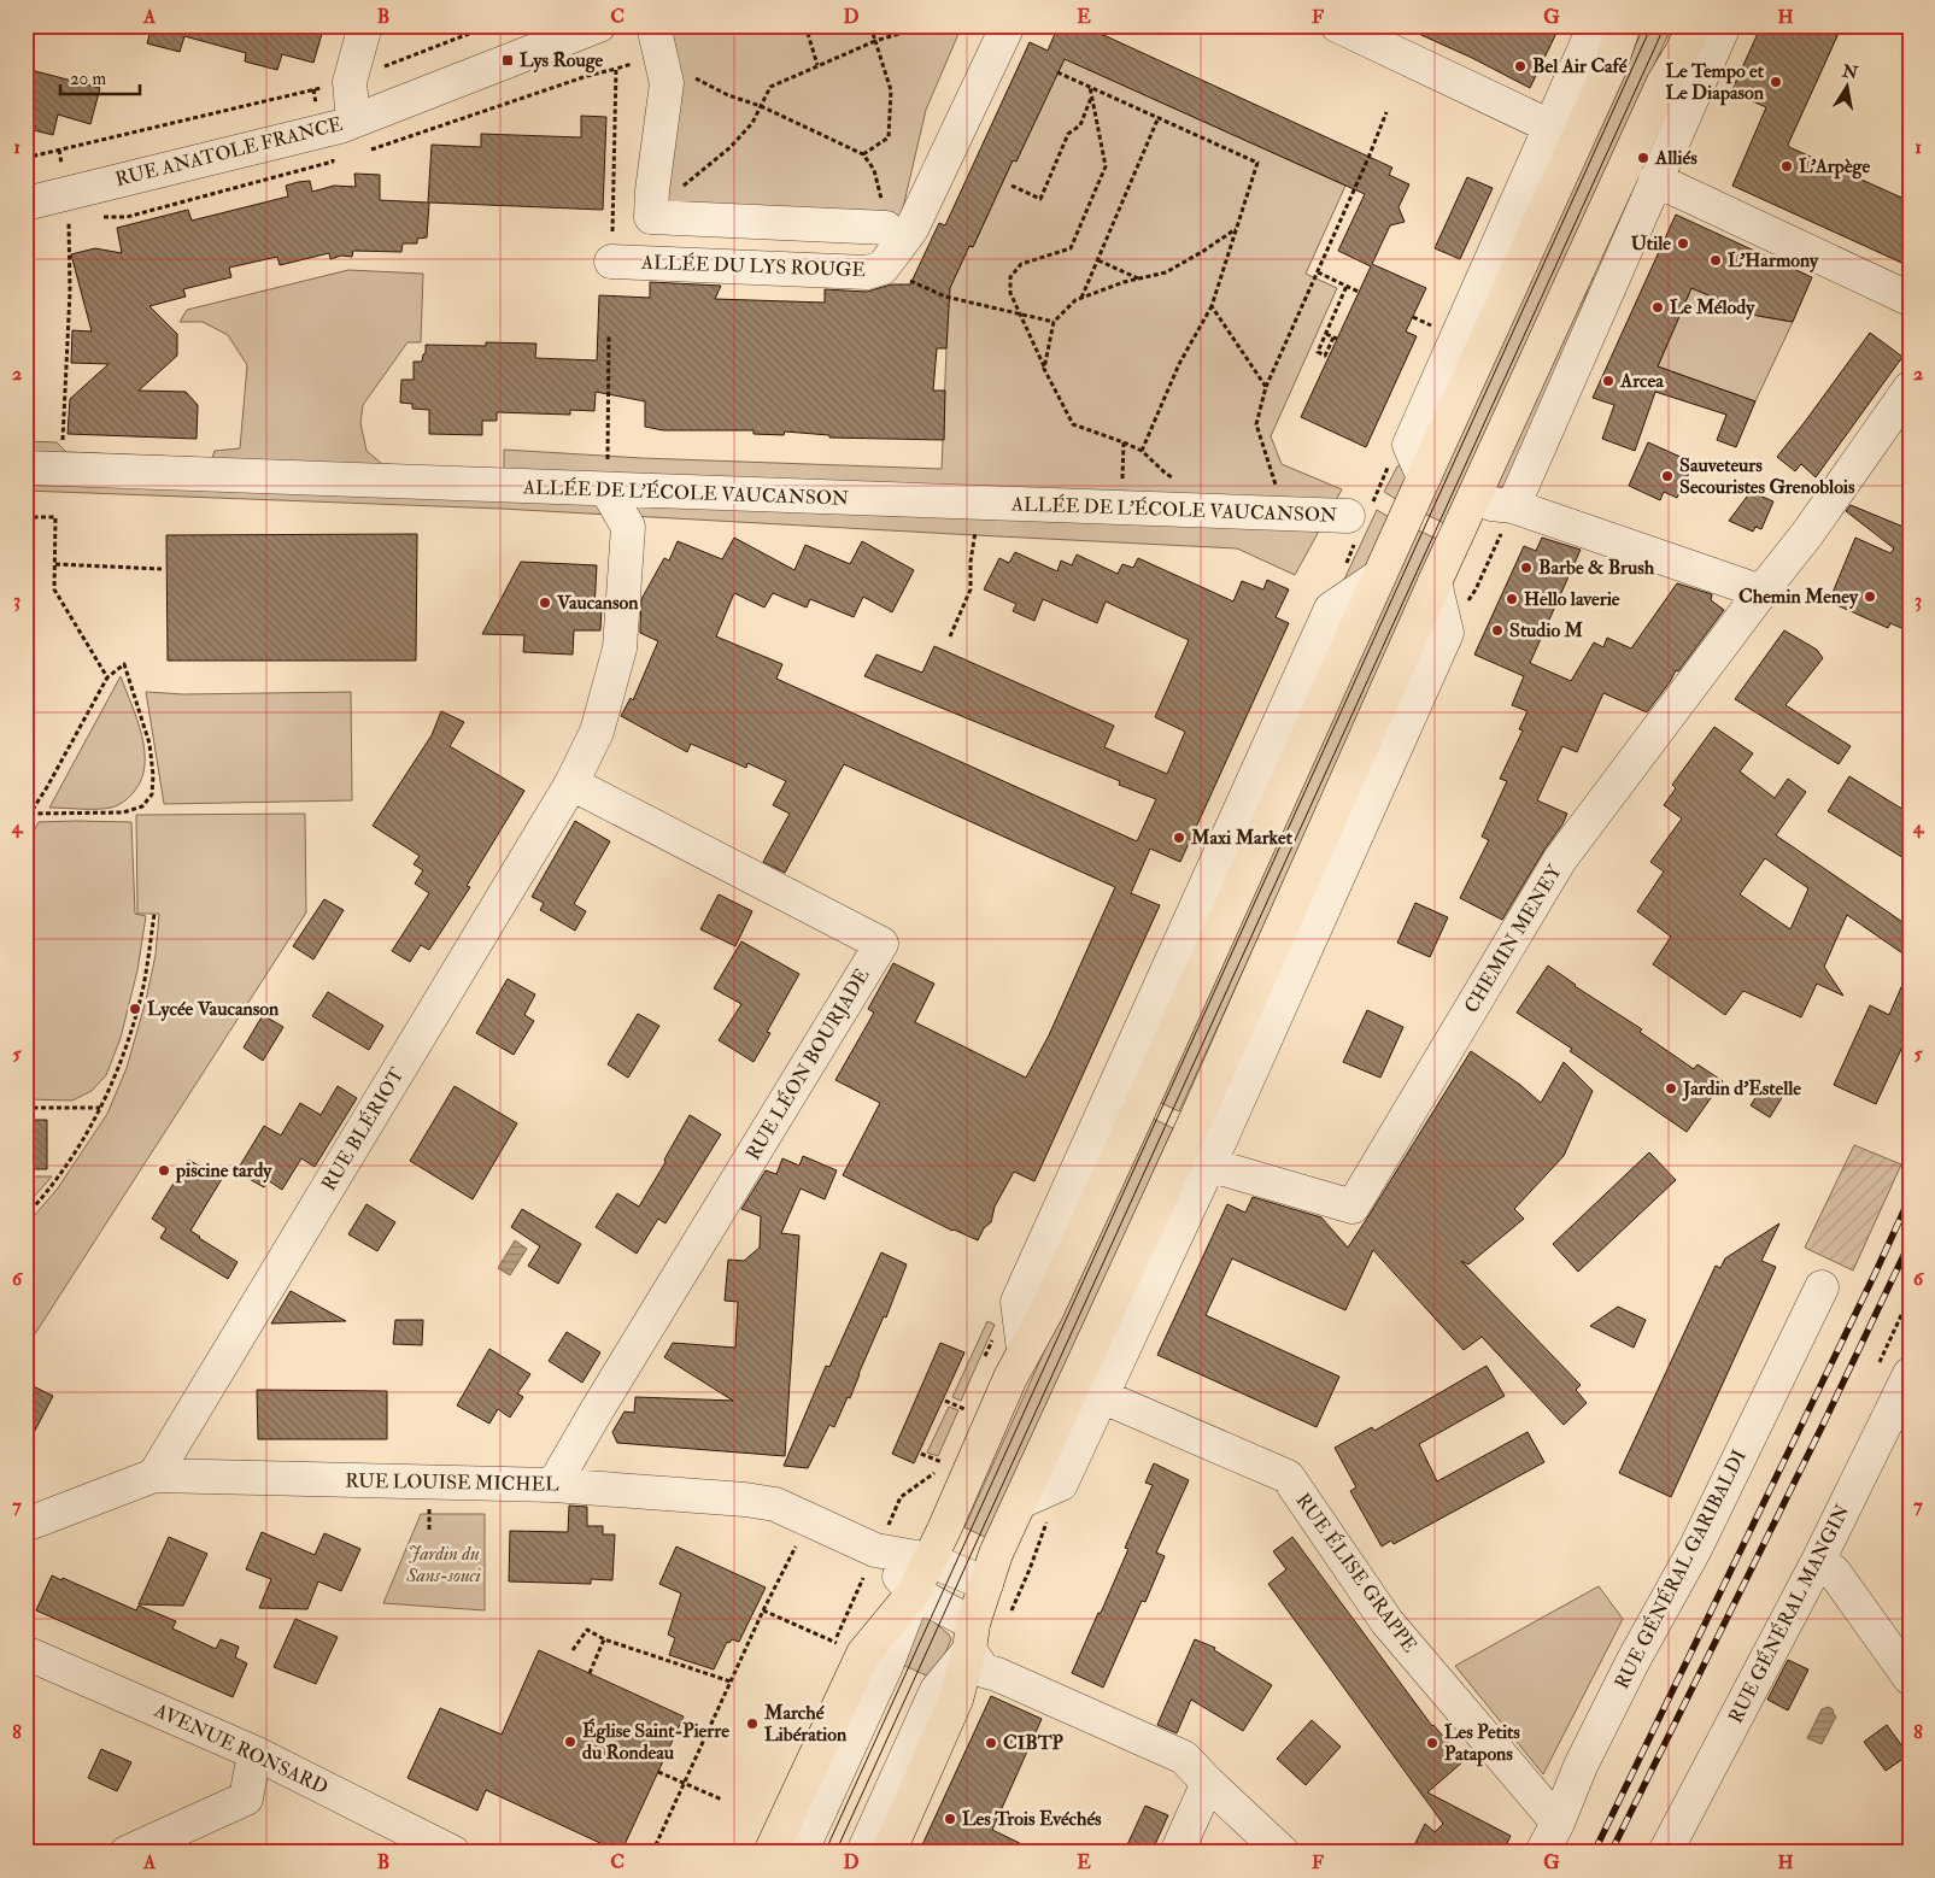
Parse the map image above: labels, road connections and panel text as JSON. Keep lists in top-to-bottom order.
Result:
{
  "streets": {
    "street": [
      "RUE ANATOLE FRANCE",
      "ALLÉE DU LYS ROUGE",
      "ALLÉE DE L'ÉCOLE VAUCANSON",
      "CHEMIN MENEY",
      "RUE LÉON BOURJADE",
      "RUE BLÉRIOT",
      "RUE LOUISE MICHEL",
      "RUE GÉNÉRAL GARIBALDI",
      "RUE ÉLISE GRAPPE",
      "RUE GÉNÉRAL MANGIN",
      "AVENUE RONSARD"
    ]
  },
  "crossings": [
    ["RUE LÉON BOURJADE", "RUE BLÉRIOT"],
    ["RUE LÉON BOURJADE", "RUE LOUISE MICHEL"],
    ["RUE BLÉRIOT", "RUE LOUISE MICHEL"],
    ["RUE GÉNÉRAL GARIBALDI", "RUE ÉLISE GRAPPE"]
  ],
  "parks": ["Jardin du Sans-souci"],
  "places": {
    "transit": ["Lys Rouge"],
    "other": [
      "Bel Air Café",
      "Le Tempo et Le Diapason",
      "Alliés",
      "L'Arpège",
      "Utile",
      "L'Harmony",
      "Le Mélody",
      "Arcea",
      "Sauveteurs Secouristes Grenoblois",
      "Barbe & Brush",
      "Chemin Meney",
      "Hello laverie",
      "Vaucanson",
      "Studio M",
      "Maxi Market",
      "Lycée Vaucanson",
      "Jardin d'Estelle",
      "piscine tardy",
      "Marché Libération",
      "Église Saint-Pierre du Rondeau",
      "CIBTP",
      "Les Petits Patapons",
      "Les Trois Evéchés"
    ]
  },
  "scale_bar": "20 m",
  "north": "top",
  "grid": {
    "columns": [
      "A",
      "B",
      "C",
      "D",
      "E",
      "F",
      "G",
      "H"
    ],
    "rows": [
      "1",
      "2",
      "3",
      "4",
      "5",
      "6",
      "7",
      "8"
    ]
  }
}
